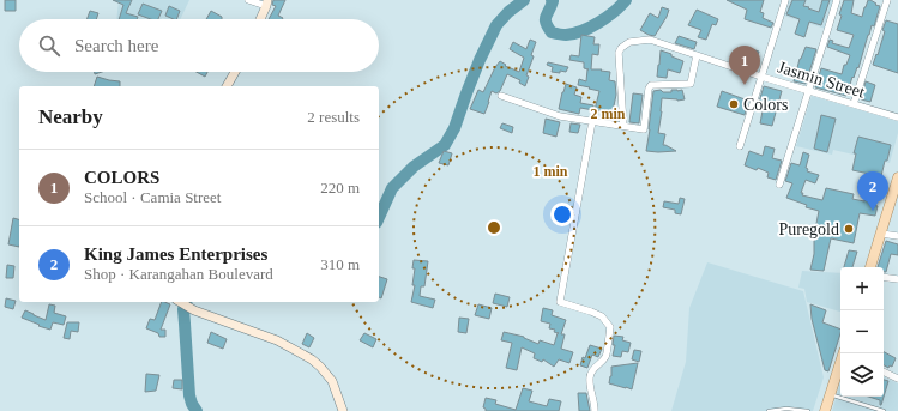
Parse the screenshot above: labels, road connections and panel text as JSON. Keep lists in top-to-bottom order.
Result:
{
  "streets": {
    "street": ["Jasmin Street"]
  },
  "places": ["Colors", "Puregold"],
  "page": {
    "search": "Search here",
    "pins": ["1", "2"],
    "heading": ["Nearby", "2 results"],
    "list": [
      {
        "mark": "1",
        "name": "COLORS",
        "note": "School · Camia Street",
        "value": "220 m"
      },
      {
        "mark": "2",
        "name": "King James Enterprises",
        "note": "Shop · Karangahan Boulevard",
        "value": "310 m"
      }
    ],
    "map_buttons": ["+", "−"]
  },
  "rings": ["2 min", "1 min"]
}
